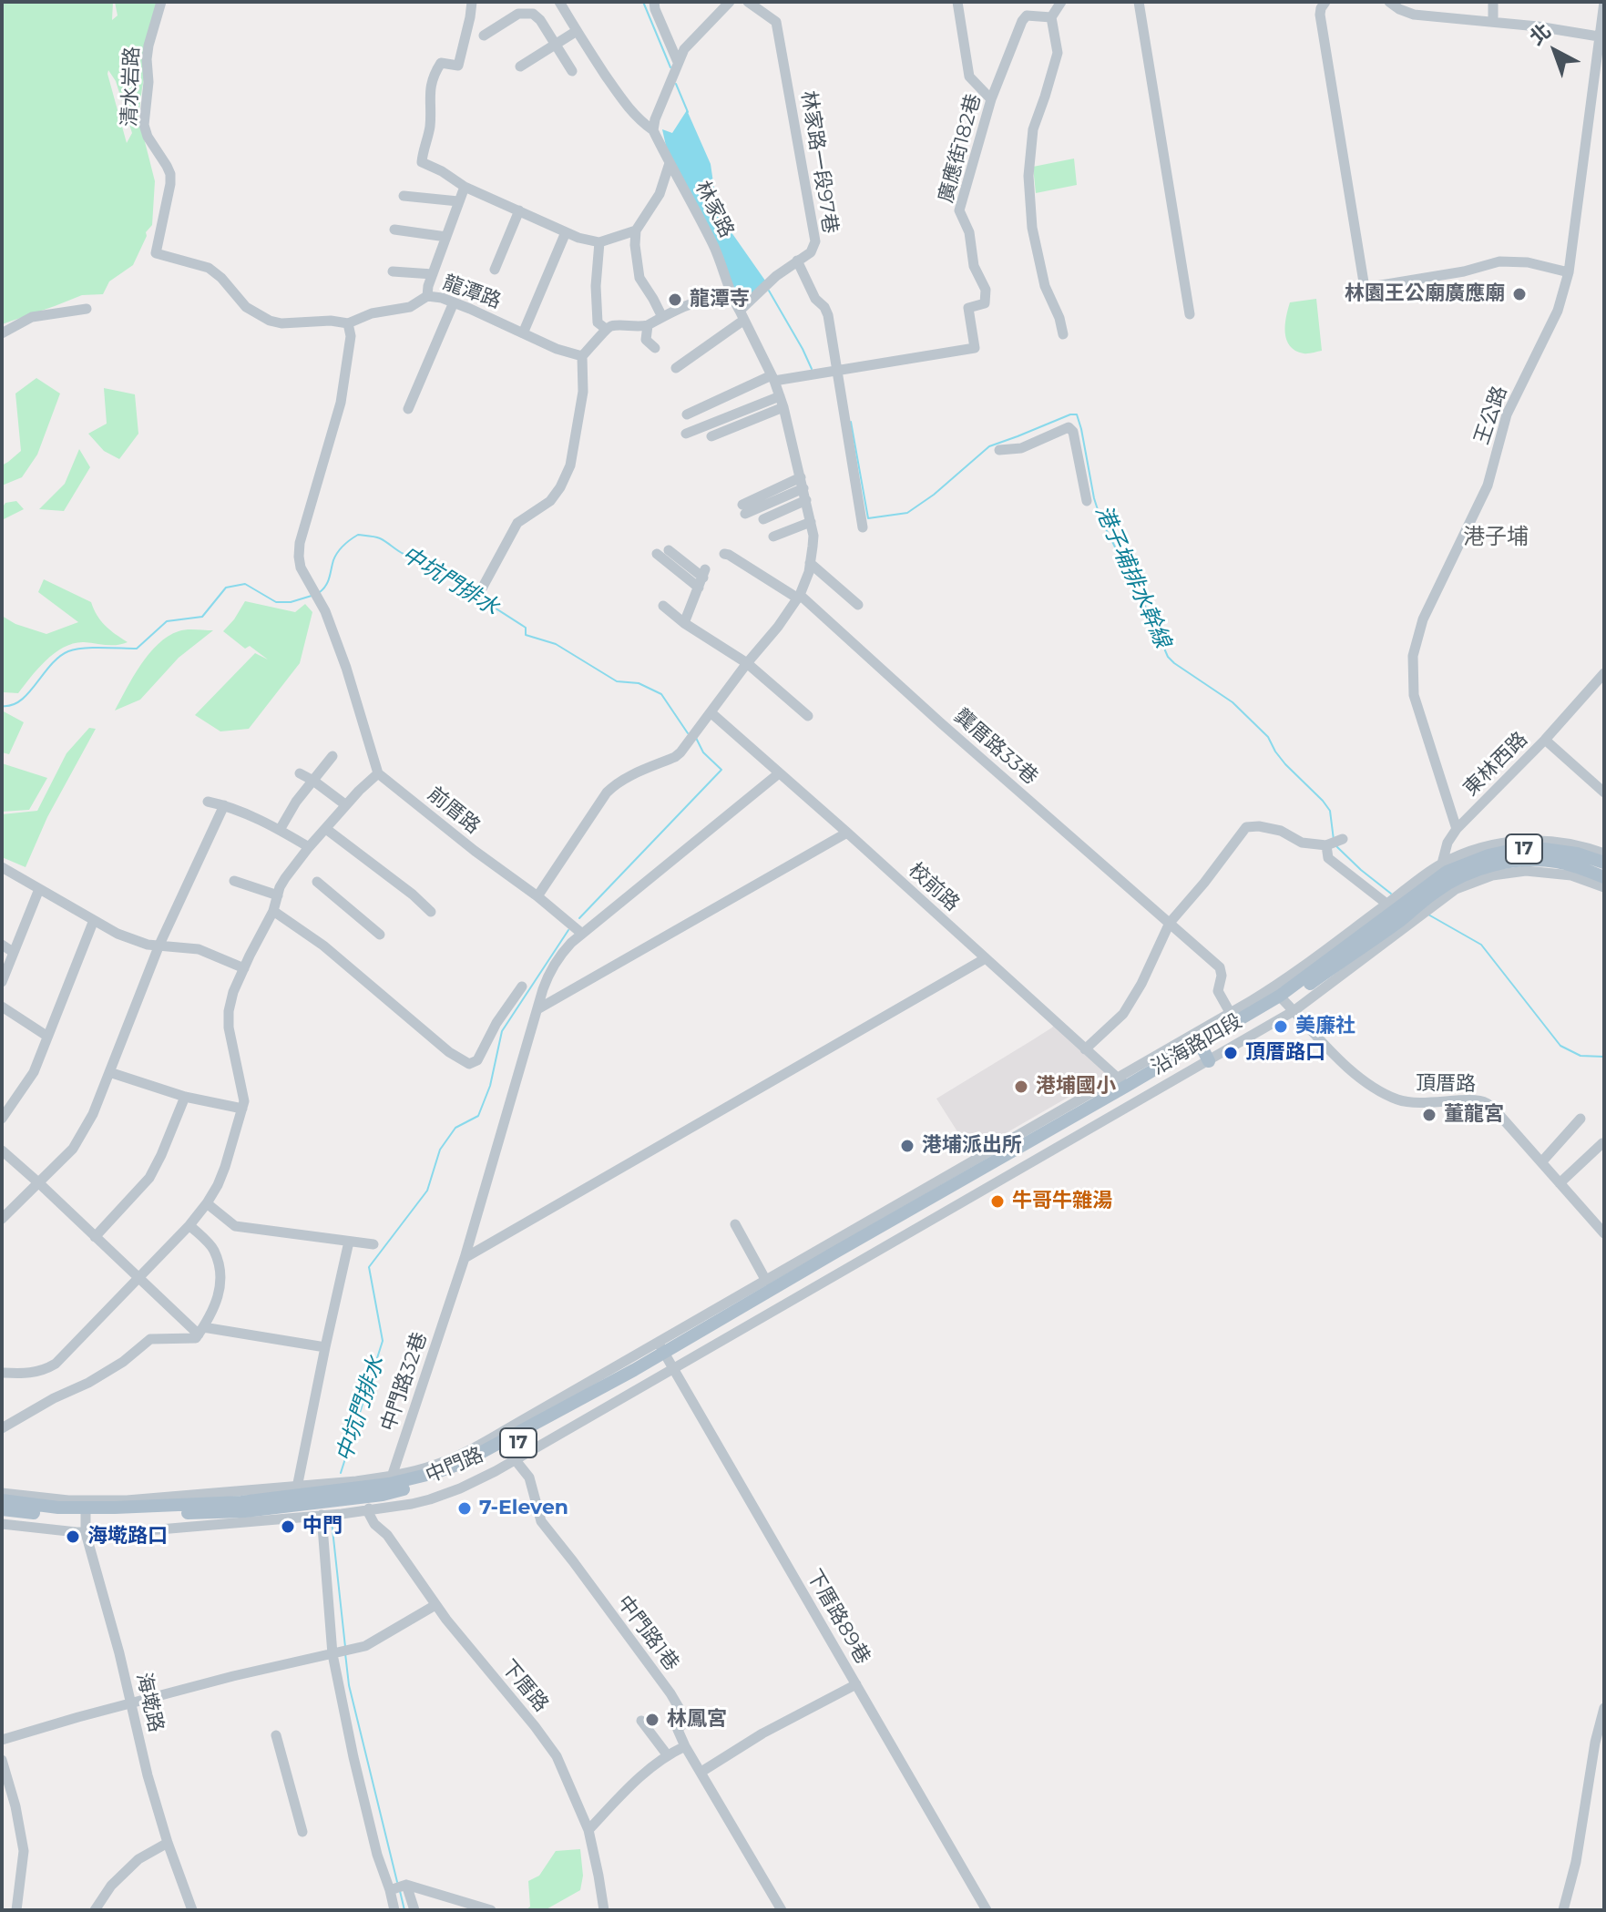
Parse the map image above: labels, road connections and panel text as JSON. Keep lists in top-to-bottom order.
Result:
{
  "streets": {
    "main road": ["17", "沿海路四段", "中門路"],
    "street": [
      "清水岩路",
      "廣應街182巷",
      "林家路一段97巷",
      "林家路",
      "龍潭路",
      "王公路",
      "龔厝路33巷",
      "東林西路",
      "前厝路",
      "校前路",
      "頂厝路",
      "中門路32巷",
      "下厝路89巷",
      "中門路1巷",
      "下厝路",
      "海墘路"
    ]
  },
  "crossings": [
    ["清水岩路", "龍潭路"],
    ["林家路一段97巷", "林家路"],
    ["林家路", "龔厝路33巷"],
    ["林家路", "前厝路"],
    ["林家路", "校前路"],
    ["王公路", "東林西路"],
    ["龔厝路33巷", "沿海路四段"],
    ["東林西路", "17"],
    ["東林西路", "沿海路四段"],
    ["17", "沿海路四段"],
    ["校前路", "沿海路四段"],
    ["沿海路四段", "頂厝路"],
    ["沿海路四段", "中門路"],
    ["中門路32巷", "中門路"],
    ["中門路32巷", "下厝路"],
    ["中門路", "下厝路89巷"],
    ["中門路", "中門路1巷"],
    ["中門路", "下厝路"],
    ["中門路", "海墘路"]
  ],
  "districts": ["港子埔"],
  "water": ["港子埔排水幹線", "中坑門排水"],
  "places": [
    "林園王公廟廣應廟",
    "龍潭寺",
    "美廉社",
    "頂厝路口",
    "港埔國小",
    "董龍宮",
    "港埔派出所",
    "牛哥牛雜湯",
    "7-Eleven",
    "中門",
    "海墘路口",
    "林鳳宮"
  ],
  "north": "top left"
}
